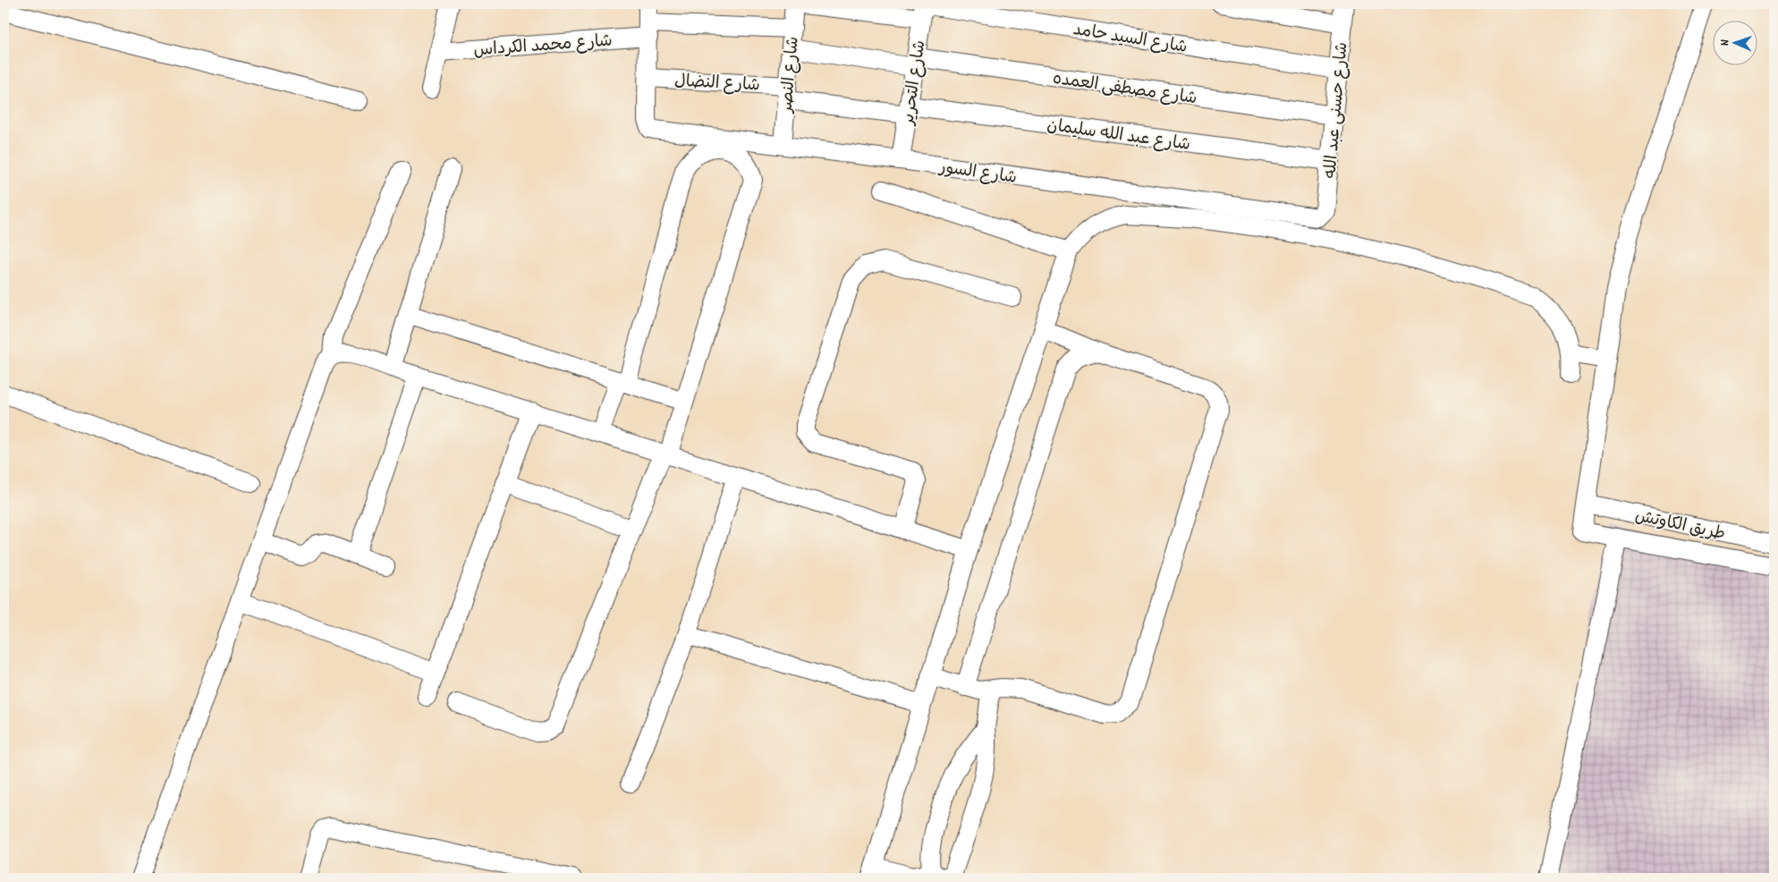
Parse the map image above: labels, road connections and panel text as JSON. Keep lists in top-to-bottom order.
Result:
{
  "streets": {
    "street": [
      "شارع السيد حامد",
      "شارع محمد الكرداس",
      "شارع النصر",
      "شارع النضال",
      "شارع التحرير",
      "شارع مصطفى العمده",
      "شارع حسنى عبد الله",
      "شارع عبد الله سليمان",
      "شارع السور",
      "طريق الكاوتش"
    ]
  },
  "crossings": [
    ["شارع السيد حامد", "شارع النصر"],
    ["شارع السيد حامد", "شارع التحرير"],
    ["شارع السيد حامد", "شارع حسنى عبد الله"],
    ["شارع محمد الكرداس", "شارع النصر"],
    ["شارع النصر", "شارع النضال"],
    ["شارع النصر", "شارع مصطفى العمده"],
    ["شارع النصر", "شارع السور"],
    ["شارع النضال", "شارع التحرير"],
    ["شارع النضال", "شارع عبد الله سليمان"],
    ["شارع النضال", "شارع السور"],
    ["شارع التحرير", "شارع مصطفى العمده"],
    ["شارع التحرير", "شارع عبد الله سليمان"],
    ["شارع التحرير", "شارع السور"],
    ["شارع مصطفى العمده", "شارع حسنى عبد الله"],
    ["شارع حسنى عبد الله", "شارع عبد الله سليمان"],
    ["شارع حسنى عبد الله", "شارع السور"]
  ],
  "north": "left"
}
